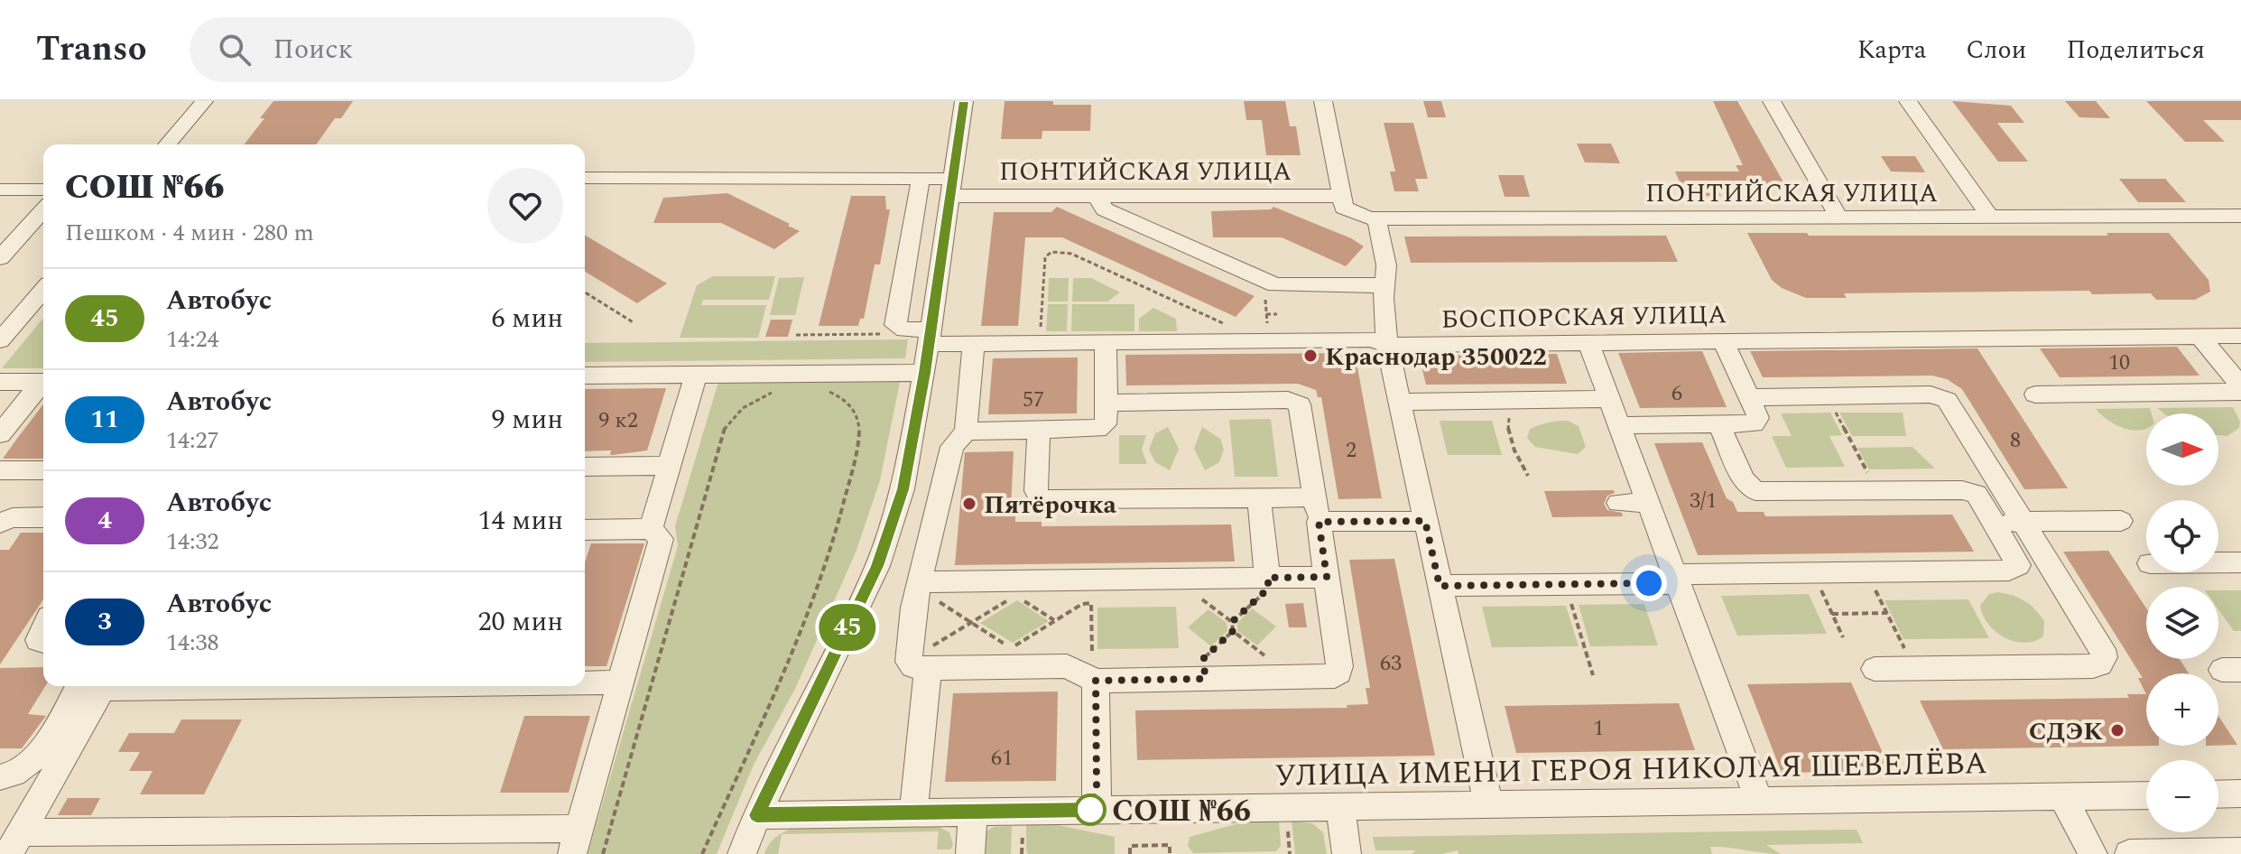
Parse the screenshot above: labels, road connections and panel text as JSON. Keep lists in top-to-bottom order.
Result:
{
  "streets": {
    "street": ["ПОНТИЙСКАЯ УЛИЦА", "БОСПОРСКАЯ УЛИЦА", "УЛИЦА ИМЕНИ ГЕРОЯ НИКОЛАЯ ШЕВЕЛЁВА"]
  },
  "crossings": [
    ["ПОНТИЙСКАЯ УЛИЦА", "БОСПОРСКАЯ УЛИЦА"]
  ],
  "places": [
    "Краснодар 350022",
    "Пятёрочка",
    "СДЭК",
    "СОШ №66"
  ],
  "lines": ["bus line 45"],
  "house_numbers": [
    "10",
    "6",
    "57",
    "9 к2",
    "8",
    "2",
    "3/1",
    "63",
    "1",
    "61"
  ],
  "north": "right",
  "page": {
    "header": "Transo",
    "search": "Поиск",
    "nav": ["Карта", "Слои", "Поделиться"],
    "on_map": "45",
    "heading": ["СОШ №66", "Пешком · 4 мин · 280 m"],
    "list": [
      {
        "mark": "45",
        "name": "Автобус",
        "note": "14:24",
        "value": "6 мин"
      },
      {
        "mark": "11",
        "name": "Автобус",
        "note": "14:27",
        "value": "9 мин"
      },
      {
        "mark": "4",
        "name": "Автобус",
        "note": "14:32",
        "value": "14 мин"
      },
      {
        "mark": "3",
        "name": "Автобус",
        "note": "14:38",
        "value": "20 мин"
      }
    ],
    "map_buttons": ["+", "−"]
  }
}
